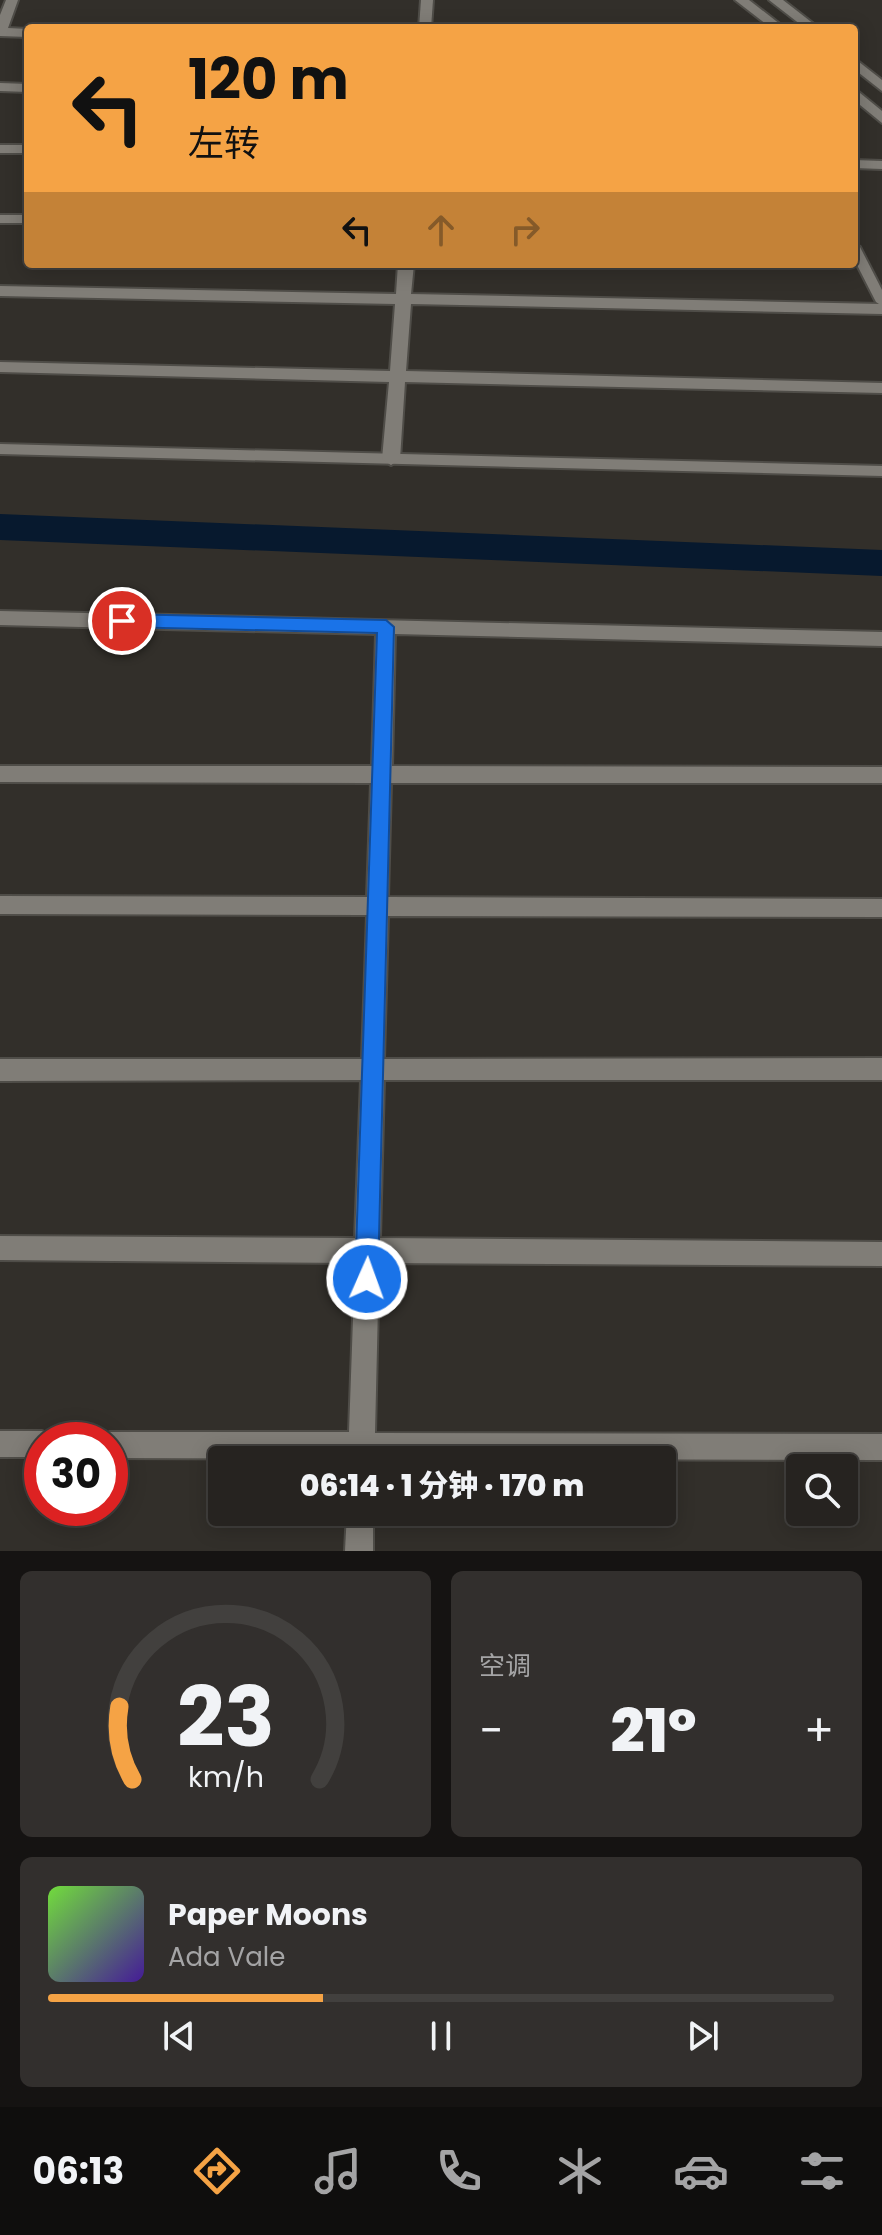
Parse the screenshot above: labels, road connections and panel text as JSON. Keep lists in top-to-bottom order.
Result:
{
  "page": {
    "turn": ["120 m", "左转"],
    "limit": "30",
    "trip": "06:14 · 1 分钟 · 170 m",
    "tile": "空调",
    "heat": ["−", "21°", "+"],
    "song": ["Paper Moons", "Ada Vale"],
    "tabs": "06:13",
    "gauge": ["23", "km/h"]
  }
}
